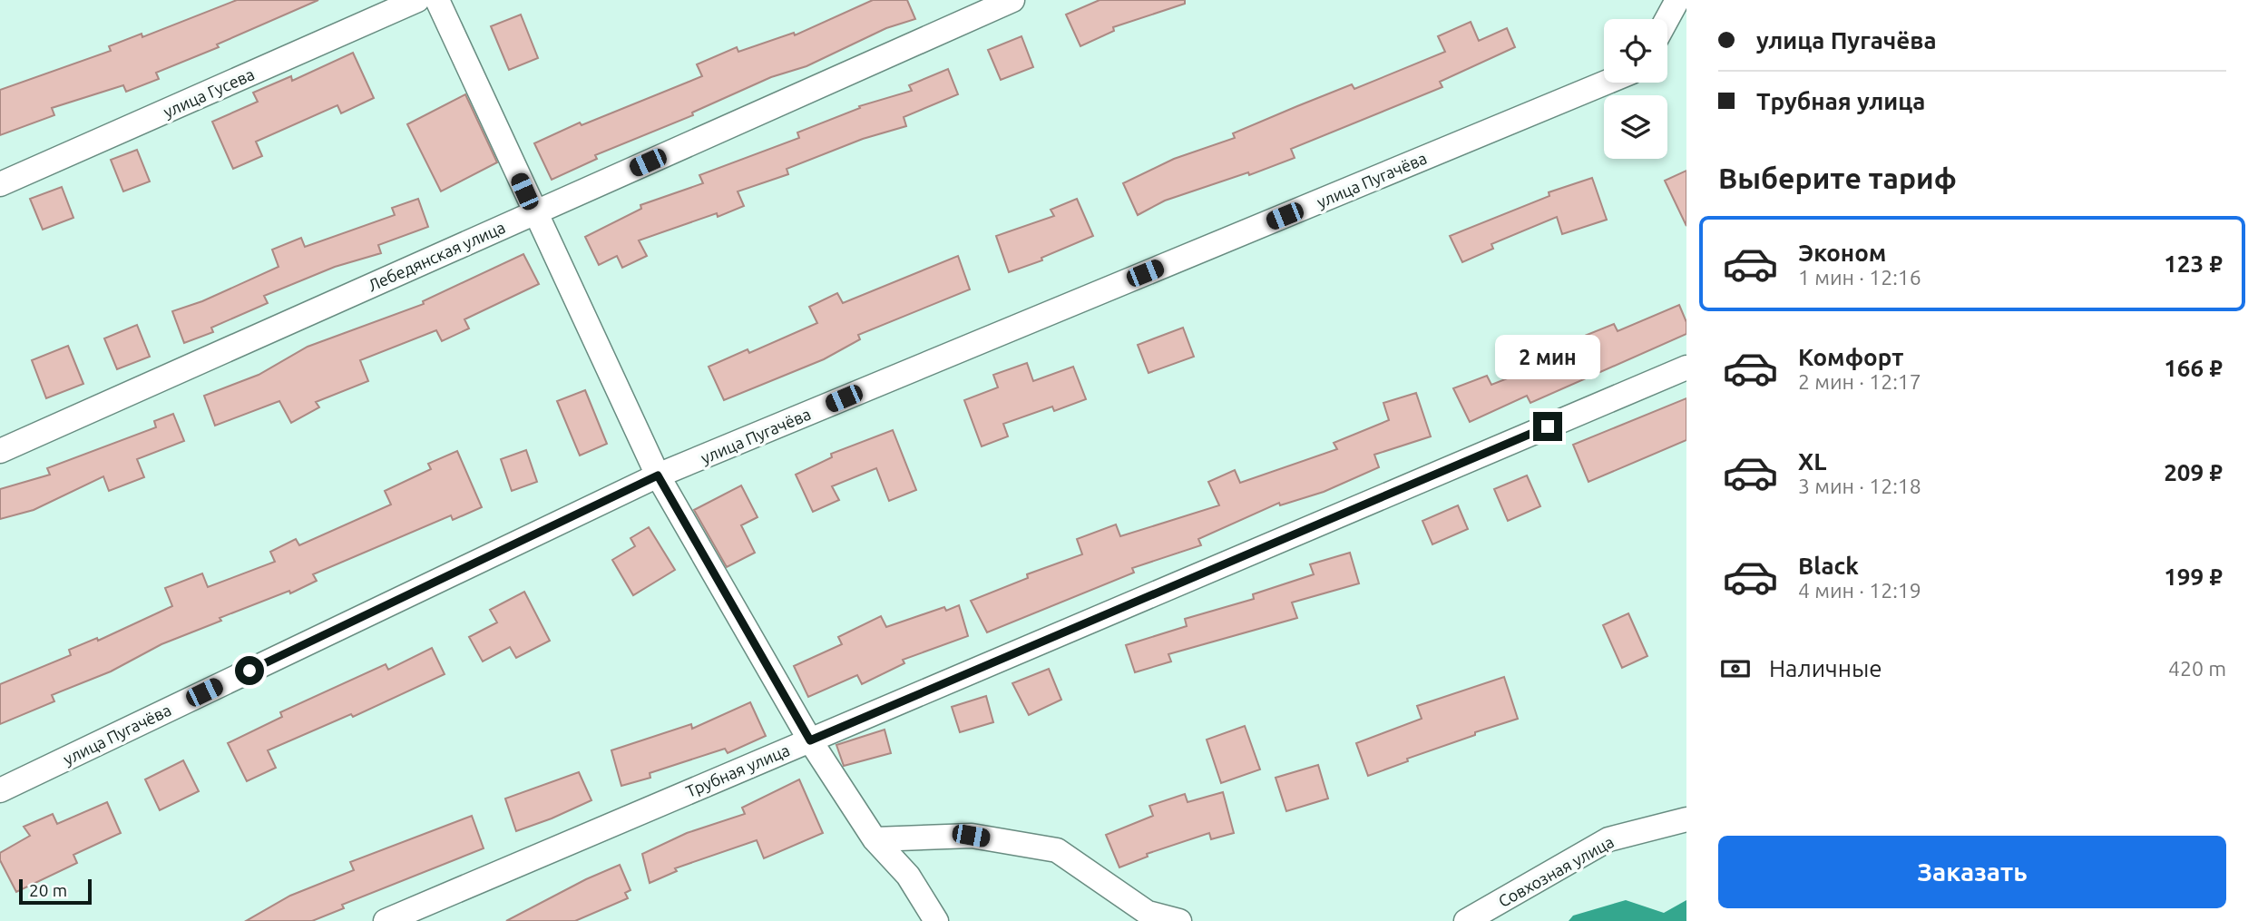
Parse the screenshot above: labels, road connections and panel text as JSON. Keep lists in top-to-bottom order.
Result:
{
  "streets": {
    "street": [
      "улица Гусева",
      "улица Пугачёва",
      "Лебедянская улица",
      "Трубная улица",
      "Совхозная улица"
    ]
  },
  "scale_bar": "20 m",
  "page": {
    "banner": ["улица Пугачёва", "Трубная улица"],
    "heading": "Выберите тариф",
    "list": [
      {
        "name": "Эконом",
        "note": "1 мин · 12:16",
        "value": "123 ₽"
      },
      {
        "name": "Комфорт",
        "note": "2 мин · 12:17",
        "value": "166 ₽"
      },
      {
        "name": "XL",
        "note": "3 мин · 12:18",
        "value": "209 ₽"
      },
      {
        "name": "Black",
        "note": "4 мин · 12:19",
        "value": "199 ₽"
      }
    ],
    "bubble": "2 мин",
    "pay": ["Наличные", "420 m"],
    "buttons": "Заказать",
    "scale": "20 m"
  }
}
